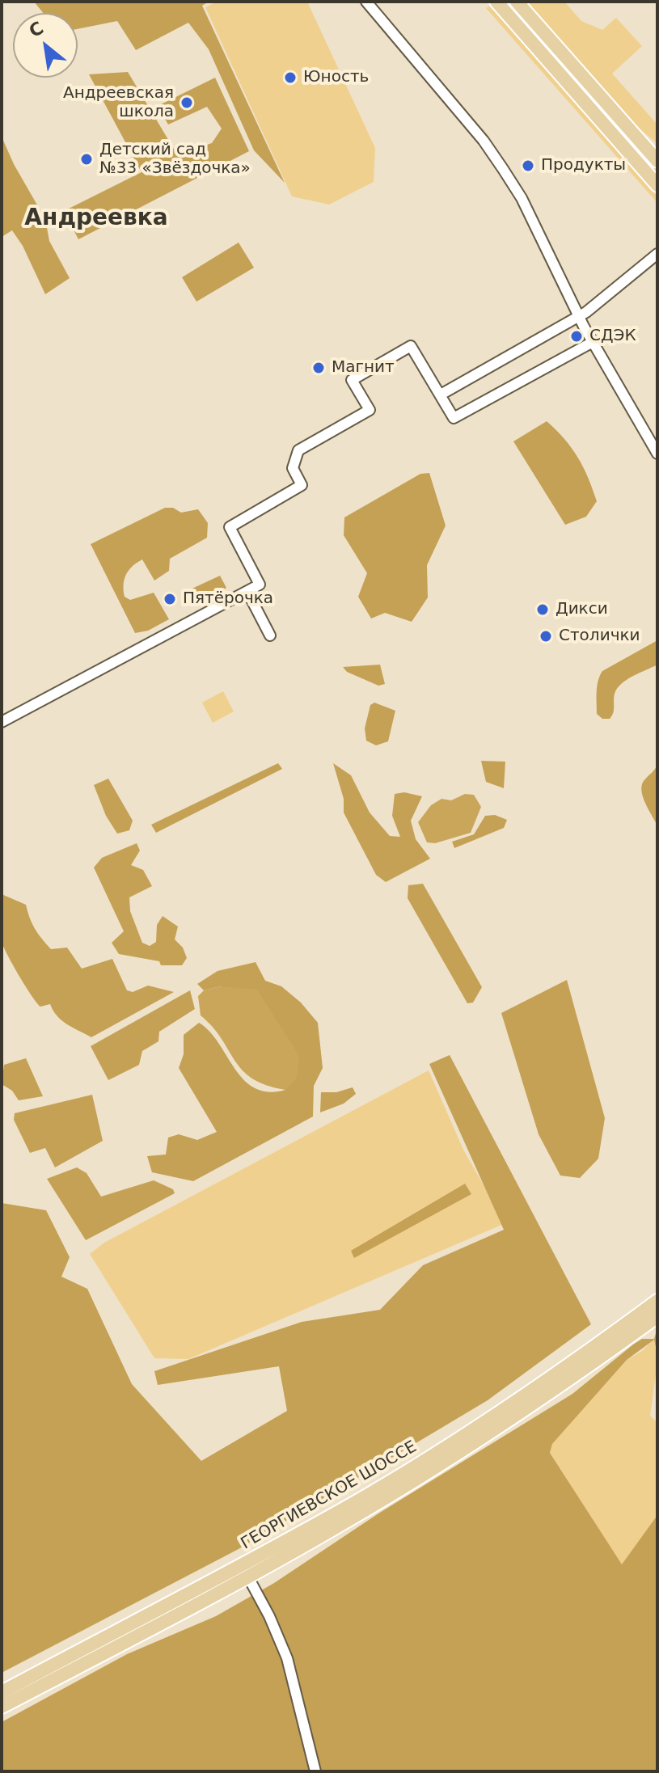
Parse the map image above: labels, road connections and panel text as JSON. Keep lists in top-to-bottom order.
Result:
{
  "streets": {
    "main road": ["ГЕОРГИЕВСКОЕ ШОССЕ"]
  },
  "districts": ["Андреевка"],
  "places": [
    "Юность",
    "Андреевская школа",
    "Детский сад №33 «Звёздочка»",
    "Продукты",
    "СДЭК",
    "Магнит",
    "Пятёрочка",
    "Дикси",
    "Столички"
  ],
  "north": "top left"
}
